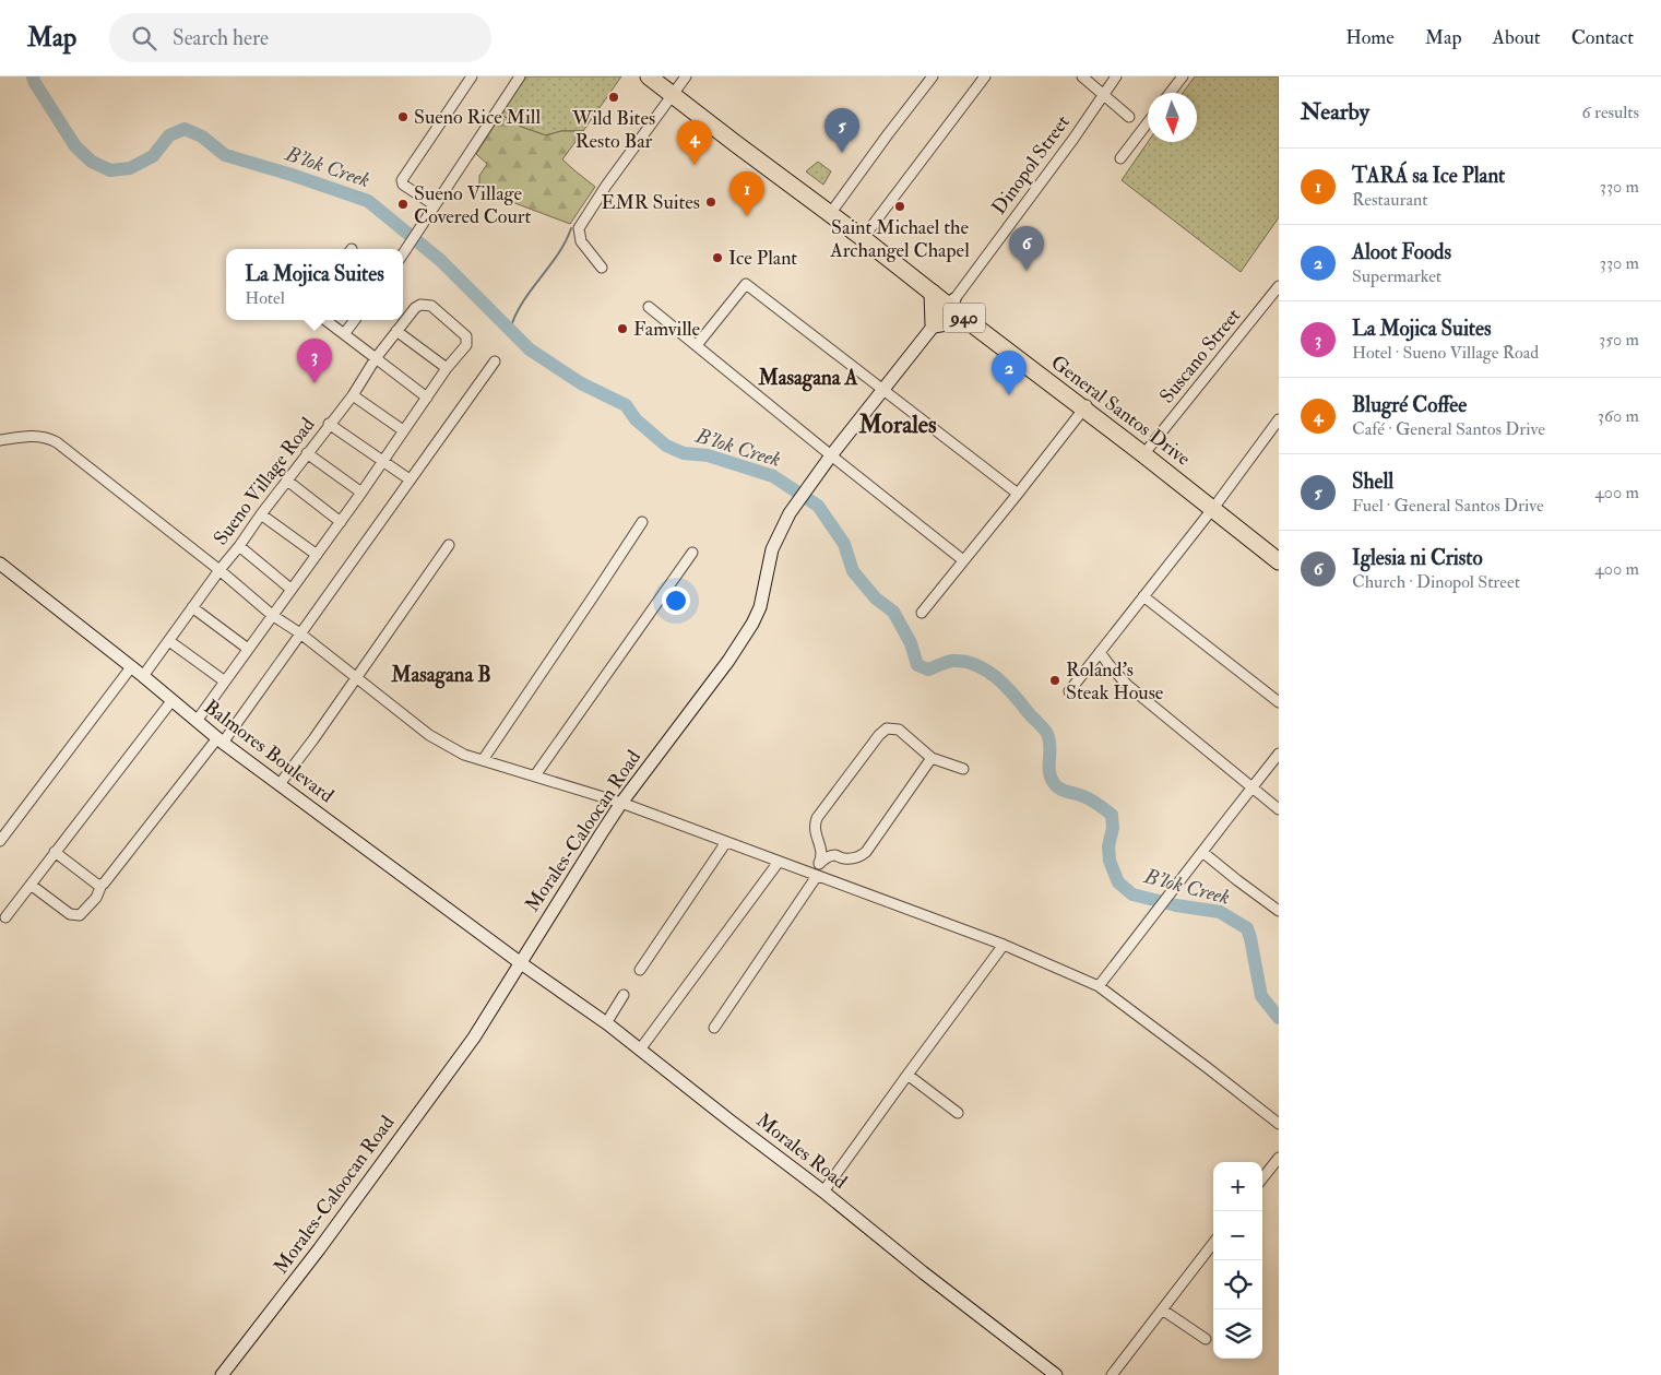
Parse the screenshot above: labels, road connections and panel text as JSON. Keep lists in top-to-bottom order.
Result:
{
  "streets": {
    "highway": ["940", "General Santos Drive"],
    "street": [
      "Dinopol Street",
      "Suscano Street",
      "Sueno Village Road",
      "Balmores Boulevard",
      "Morales-Caloocan Road",
      "Morales Road"
    ]
  },
  "crossings": [
    ["Dinopol Street", "General Santos Drive"],
    ["Dinopol Street", "Morales-Caloocan Road"],
    ["Suscano Street", "General Santos Drive"],
    ["General Santos Drive", "Morales-Caloocan Road"],
    ["Sueno Village Road", "Balmores Boulevard"],
    ["Balmores Boulevard", "Morales-Caloocan Road"],
    ["Balmores Boulevard", "Morales Road"],
    ["Morales-Caloocan Road", "Morales Road"]
  ],
  "districts": ["Masagana A", "Morales", "Masagana B"],
  "water": ["B'lok Creek"],
  "places": [
    "Wild Bites Resto Bar",
    "Sueno Rice Mill",
    "EMR Suites",
    "Sueno Village Covered Court",
    "Saint Michael the Archangel Chapel",
    "Ice Plant",
    "Famville",
    "Roland's Steak House"
  ],
  "north": "bottom",
  "page": {
    "header": "Map",
    "search": "Search here",
    "nav": [
      "Home",
      "Map",
      "About",
      "Contact"
    ],
    "heading": ["Nearby", "6 results"],
    "pins": [
      "5",
      "4",
      "1",
      "6",
      "3",
      "2"
    ],
    "list": [
      {
        "mark": "1",
        "name": "TARÁ sa Ice Plant",
        "note": "Restaurant",
        "value": "330 m"
      },
      {
        "mark": "2",
        "name": "Aloot Foods",
        "note": "Supermarket",
        "value": "330 m"
      },
      {
        "mark": "3",
        "name": "La Mojica Suites",
        "note": "Hotel · Sueno Village Road",
        "value": "350 m"
      },
      {
        "mark": "4",
        "name": "Blugré Coffee",
        "note": "Café · General Santos Drive",
        "value": "360 m"
      },
      {
        "mark": "5",
        "name": "Shell",
        "note": "Fuel · General Santos Drive",
        "value": "400 m"
      },
      {
        "mark": "6",
        "name": "Iglesia ni Cristo",
        "note": "Church · Dinopol Street",
        "value": "400 m"
      }
    ],
    "popup": ["La Mojica Suites", "Hotel"],
    "map_buttons": ["+", "−"]
  }
}
